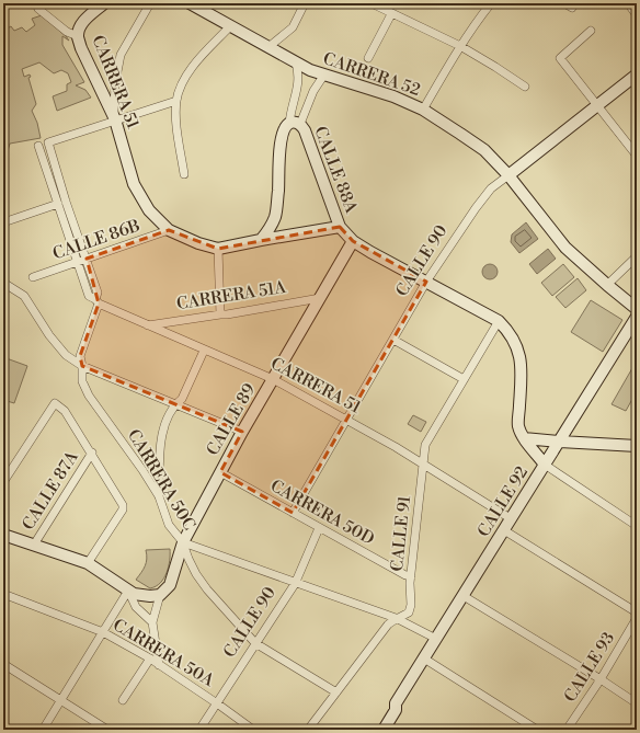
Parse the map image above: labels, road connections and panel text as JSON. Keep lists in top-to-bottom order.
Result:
{
  "streets": {
    "street": [
      "CARRERA 52",
      "CARRERA 51",
      "CALLE 88A",
      "CALLE 86B",
      "CALLE 90",
      "CARRERA 51A",
      "CALLE 89",
      "CARRERA 50C",
      "CALLE 87A",
      "CALLE 92",
      "CARRERA 50D",
      "CALLE 91",
      "CARRERA 50A",
      "CALLE 93"
    ]
  },
  "crossings": [
    ["CARRERA 52", "CALLE 88A"],
    ["CARRERA 52", "CALLE 90"],
    ["CARRERA 51", "CALLE 88A"],
    ["CARRERA 51", "CALLE 86B"],
    ["CARRERA 51", "CALLE 90"],
    ["CARRERA 51", "CARRERA 51A"],
    ["CARRERA 51", "CALLE 89"],
    ["CARRERA 51", "CARRERA 50C"],
    ["CARRERA 51", "CALLE 92"],
    ["CARRERA 51", "CALLE 91"],
    ["CALLE 90", "CARRERA 50C"],
    ["CALLE 90", "CARRERA 50D"],
    ["CALLE 90", "CARRERA 50A"],
    ["CARRERA 51A", "CALLE 89"],
    ["CALLE 89", "CARRERA 50C"],
    ["CALLE 89", "CARRERA 50D"],
    ["CARRERA 50C", "CALLE 92"],
    ["CARRERA 50C", "CALLE 91"],
    ["CARRERA 50D", "CALLE 91"]
  ]
}
